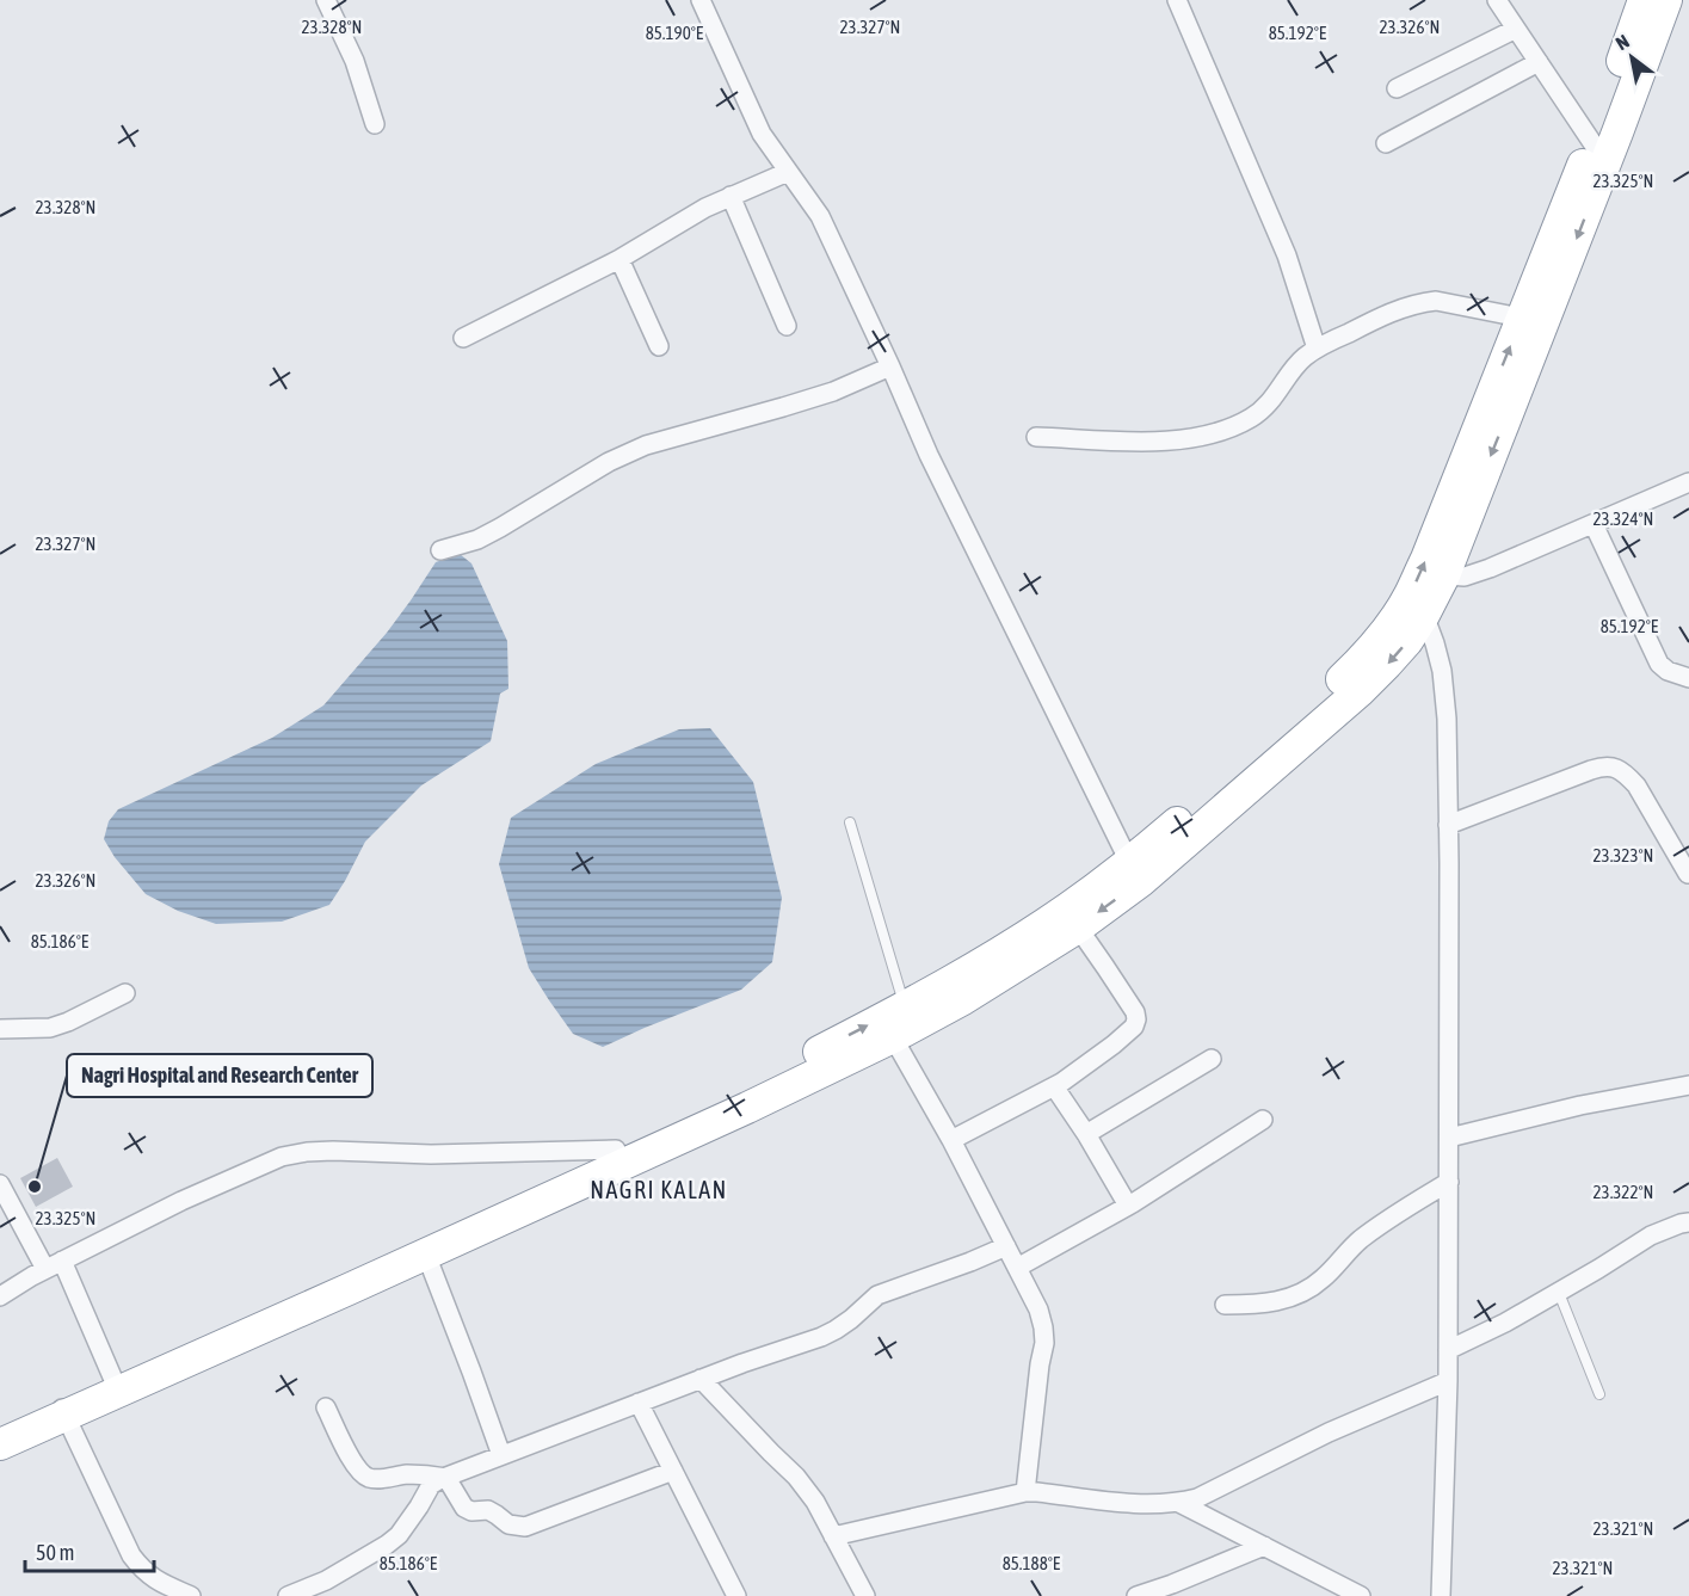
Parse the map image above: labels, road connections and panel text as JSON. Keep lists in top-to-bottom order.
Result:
{
  "districts": ["NAGRI KALAN"],
  "places": ["Nagri Hospital and Research Center"],
  "scale_bar": "50 m",
  "north": "top left",
  "coordinates": [
    "23.328°N",
    "23.327°N",
    "23.326°N",
    "85.190°E",
    "85.192°E",
    "23.325°N",
    "23.324°N",
    "23.323°N",
    "85.186°E",
    "23.322°N",
    "23.321°N",
    "85.188°E"
  ]
}
